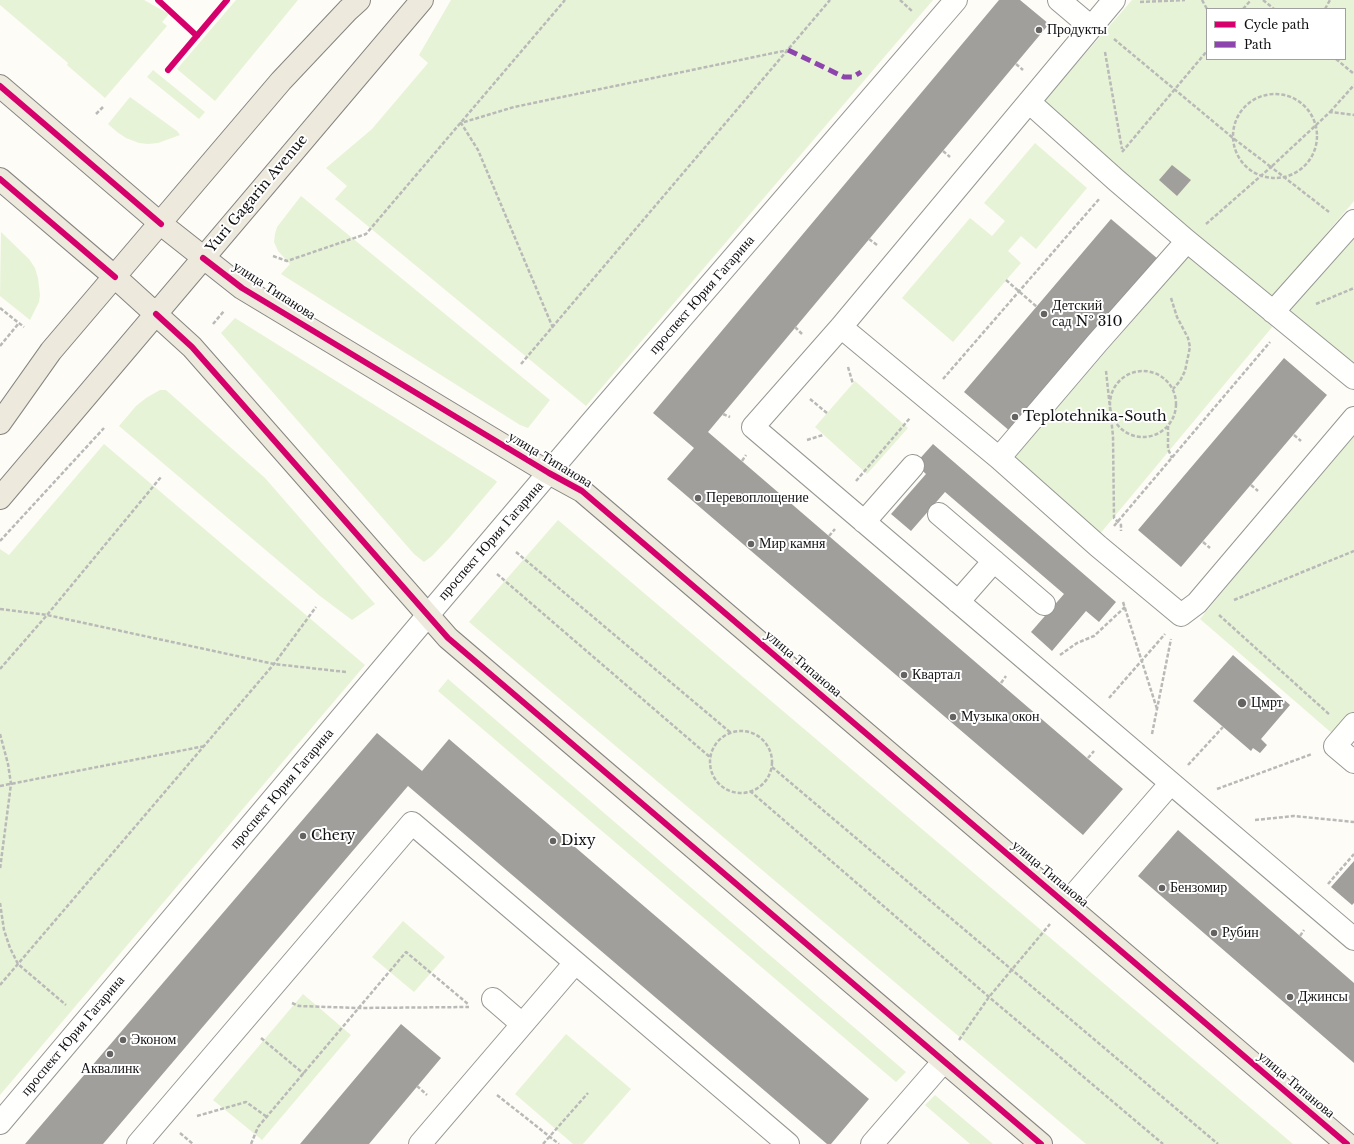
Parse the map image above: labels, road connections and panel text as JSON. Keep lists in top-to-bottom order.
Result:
{
  "streets": {
    "main road": ["Yuri Gagarin Avenue", "улица Типанова"],
    "street": ["проспект Юрия Гагарина"]
  },
  "crossings": [
    ["Yuri Gagarin Avenue", "улица Типанова"],
    ["улица Типанова", "проспект Юрия Гагарина"]
  ],
  "places": [
    "Продукты",
    "Детский сад № 310",
    "Teplotehnika-South",
    "Перевоплощение",
    "Мир камня",
    "Квартал",
    "Цмрт",
    "Музыка окон",
    "Chery",
    "Dixy",
    "Бензомир",
    "Рубин",
    "Джинсы",
    "Эконом",
    "Аквалинк"
  ],
  "legend": ["Cycle path", "Path"]
}
